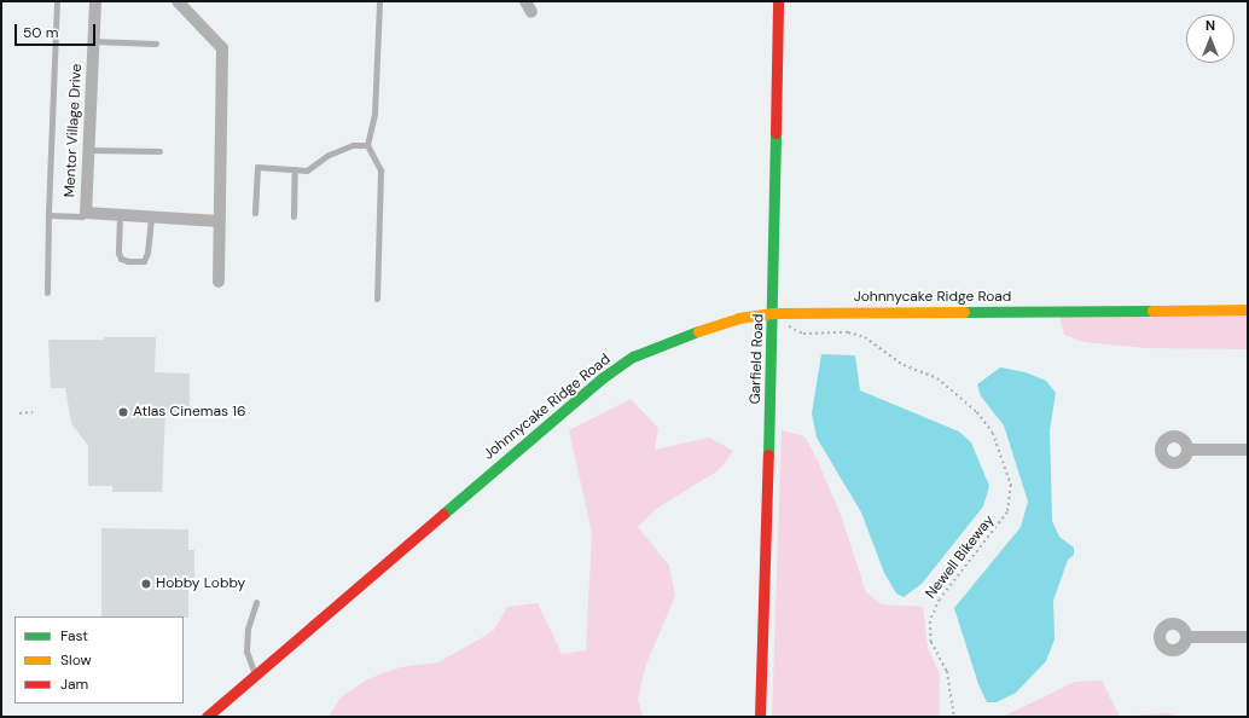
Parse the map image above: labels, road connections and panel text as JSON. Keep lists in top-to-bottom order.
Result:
{
  "streets": {
    "main road": ["Johnnycake Ridge Road", "Garfield Road"],
    "street": ["Mentor Village Drive"],
    "path": ["Newell Bikeway"]
  },
  "crossings": [
    ["Johnnycake Ridge Road", "Garfield Road"],
    ["Johnnycake Ridge Road", "Newell Bikeway"]
  ],
  "places": ["Atlas Cinemas 16", "Hobby Lobby"],
  "legend": ["Fast", "Slow", "Jam"],
  "scale_bar": "50 m",
  "north": "top"
}
